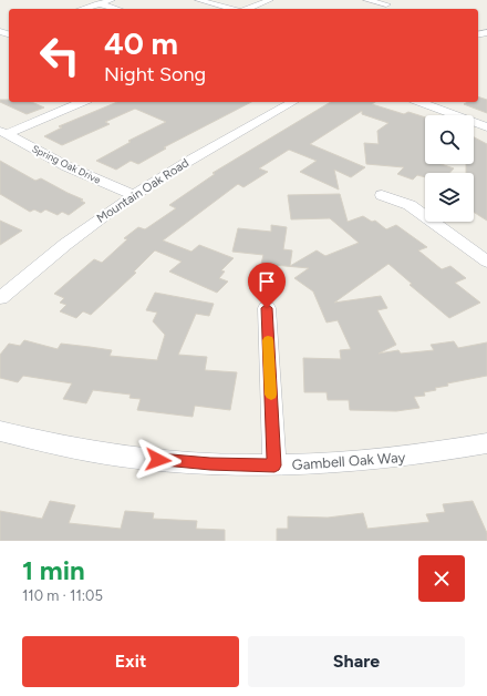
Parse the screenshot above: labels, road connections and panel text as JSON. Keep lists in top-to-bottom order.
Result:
{
  "streets": {
    "street": ["Spring Oak Drive", "Mountain Oak Road", "Gambell Oak Way"]
  },
  "crossings": [
    ["Spring Oak Drive", "Mountain Oak Road"]
  ],
  "page": {
    "turn": ["40 m", "Night Song"],
    "heading": ["1 min", "110 m · 11:05"],
    "buttons": ["Exit", "Share"]
  }
}
